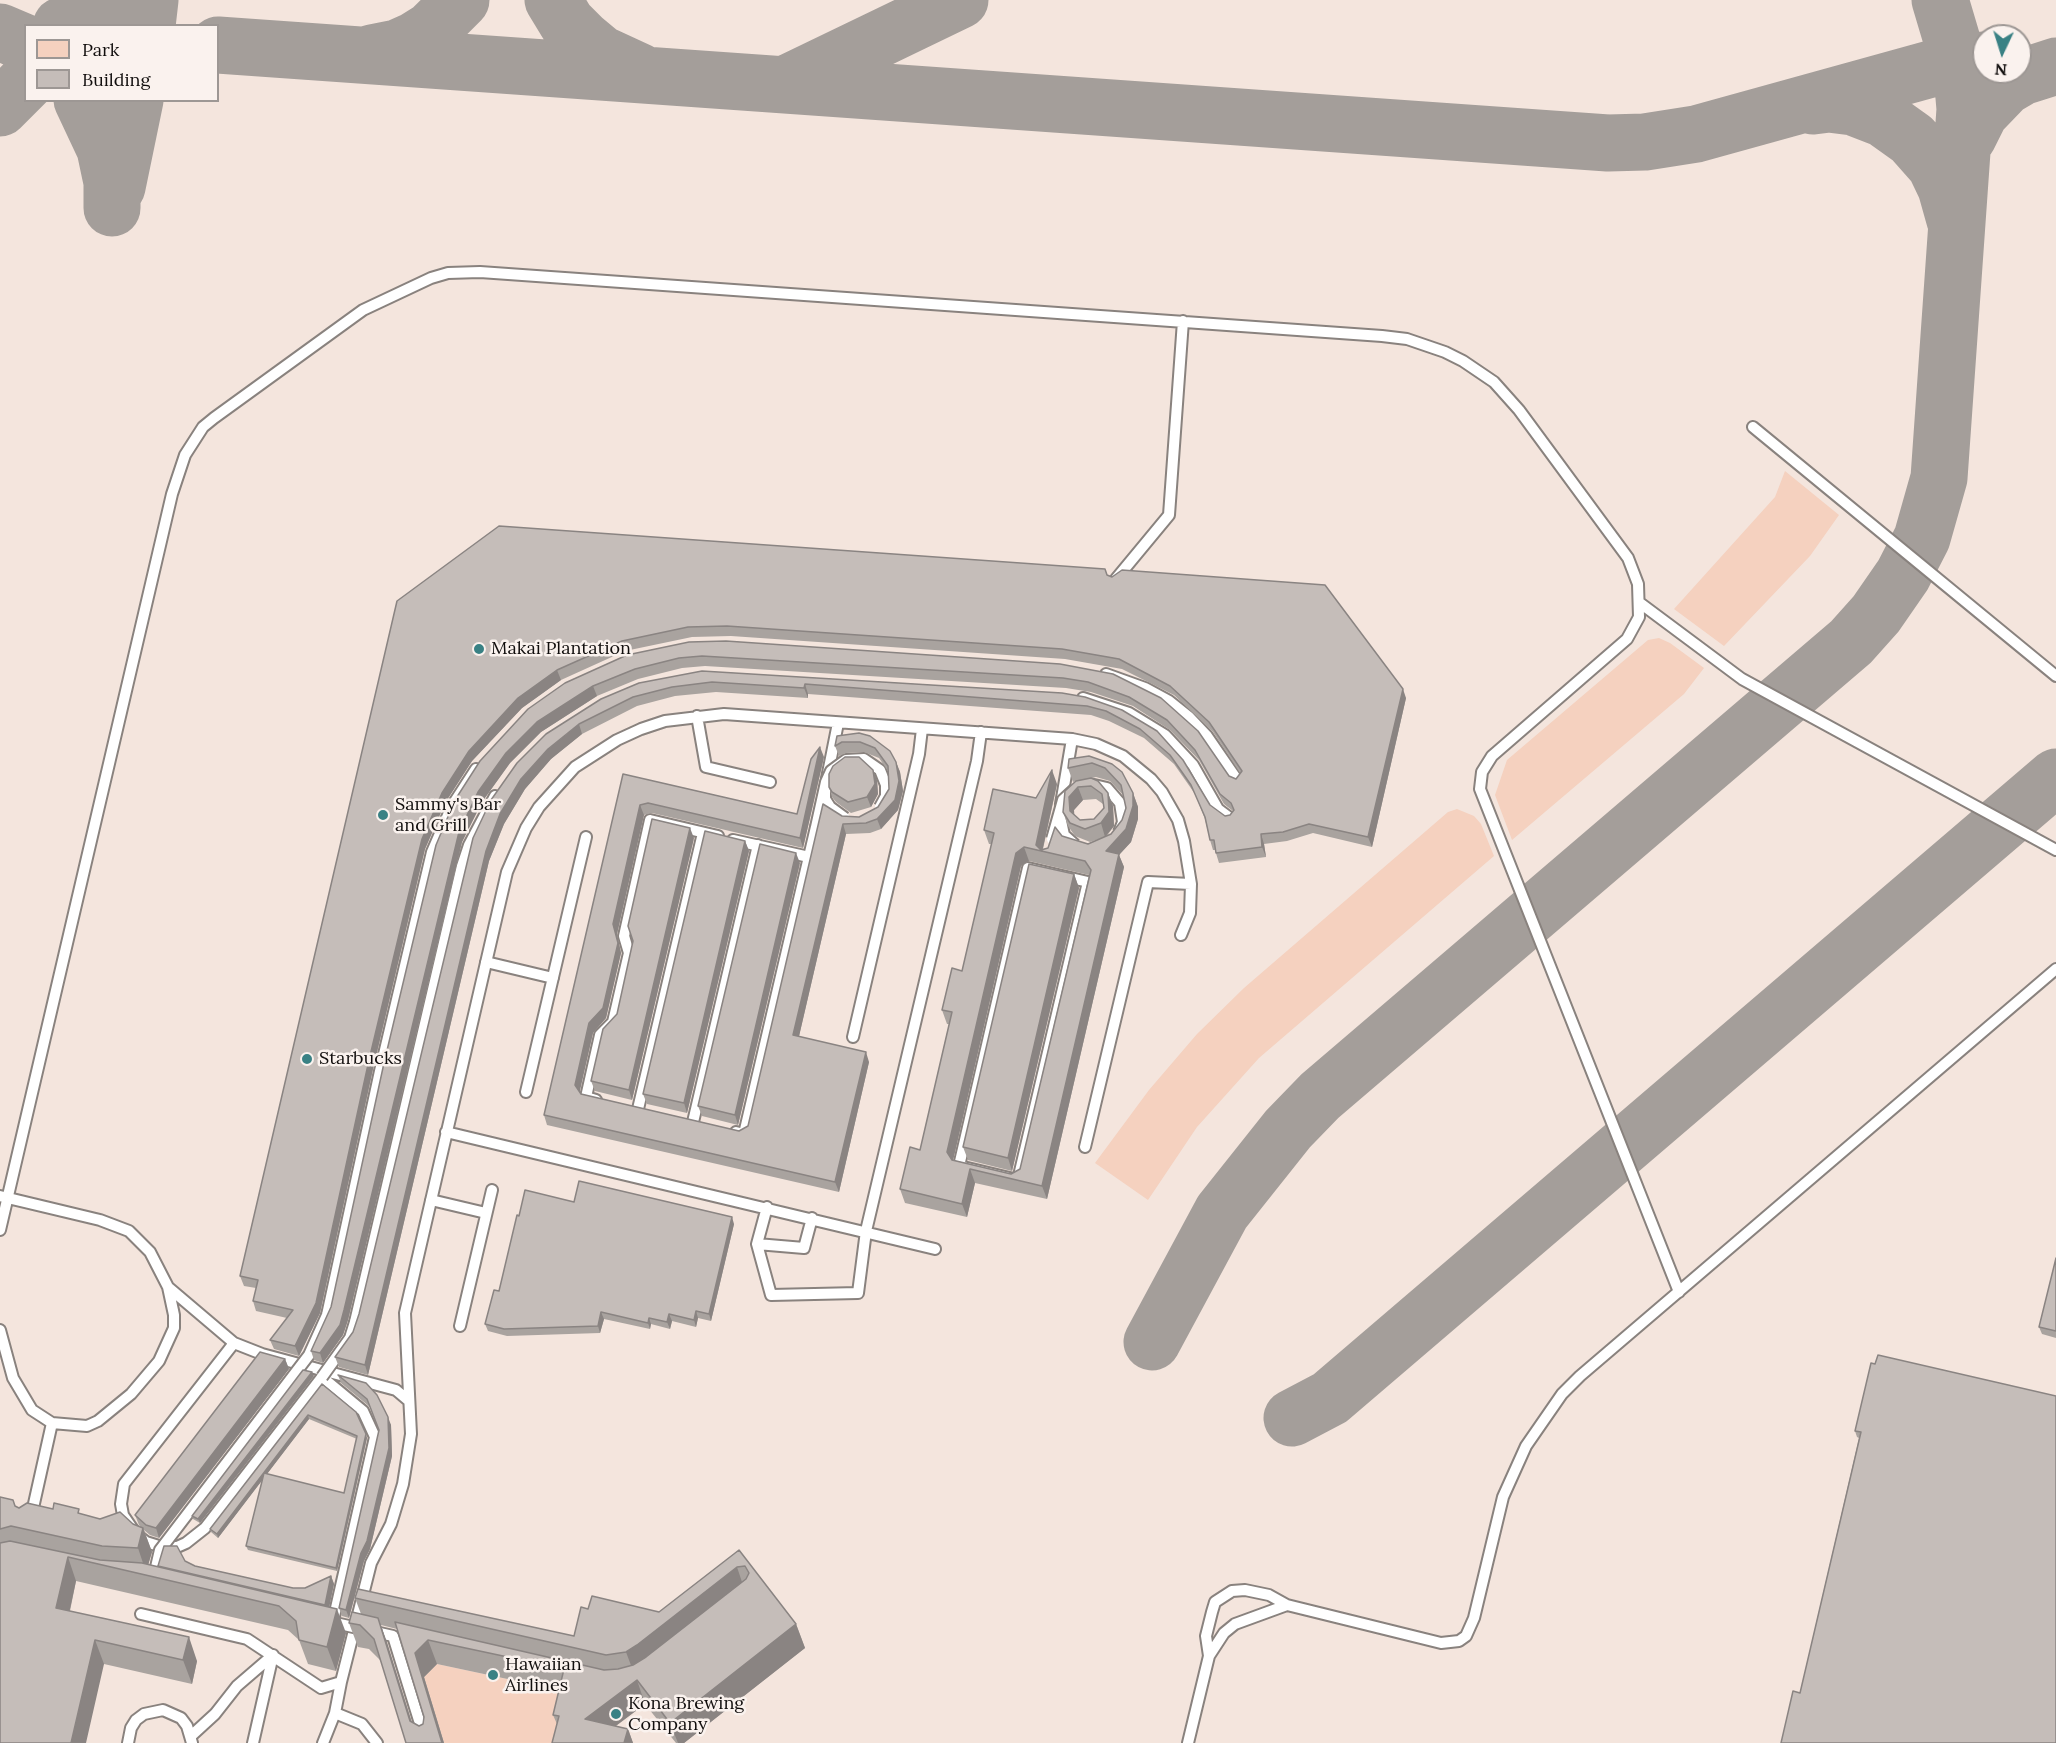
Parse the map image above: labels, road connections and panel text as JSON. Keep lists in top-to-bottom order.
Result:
{
  "places": [
    "Makai Plantation",
    "Sammy's Bar and Grill",
    "Starbucks",
    "Hawaiian Airlines",
    "Kona Brewing Company"
  ],
  "legend": ["Park", "Building"],
  "north": "bottom"
}
